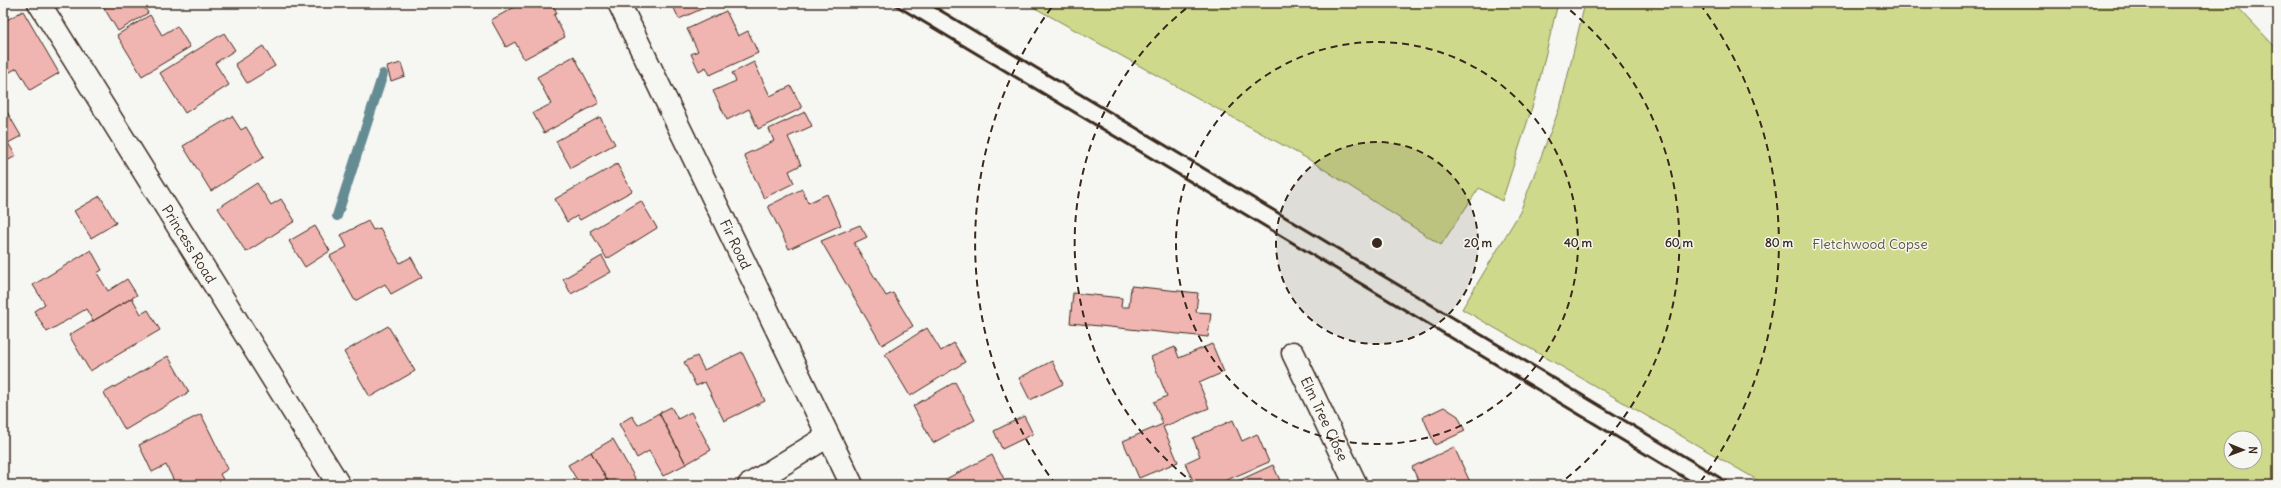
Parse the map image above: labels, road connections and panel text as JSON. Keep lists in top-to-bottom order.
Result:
{
  "streets": {
    "street": ["Princess Road", "Fir Road", "Elm Tree Close"]
  },
  "parks": ["Fletchwood Copse"],
  "north": "right",
  "rings": [
    "20 m",
    "40 m",
    "60 m",
    "80 m"
  ]
}
